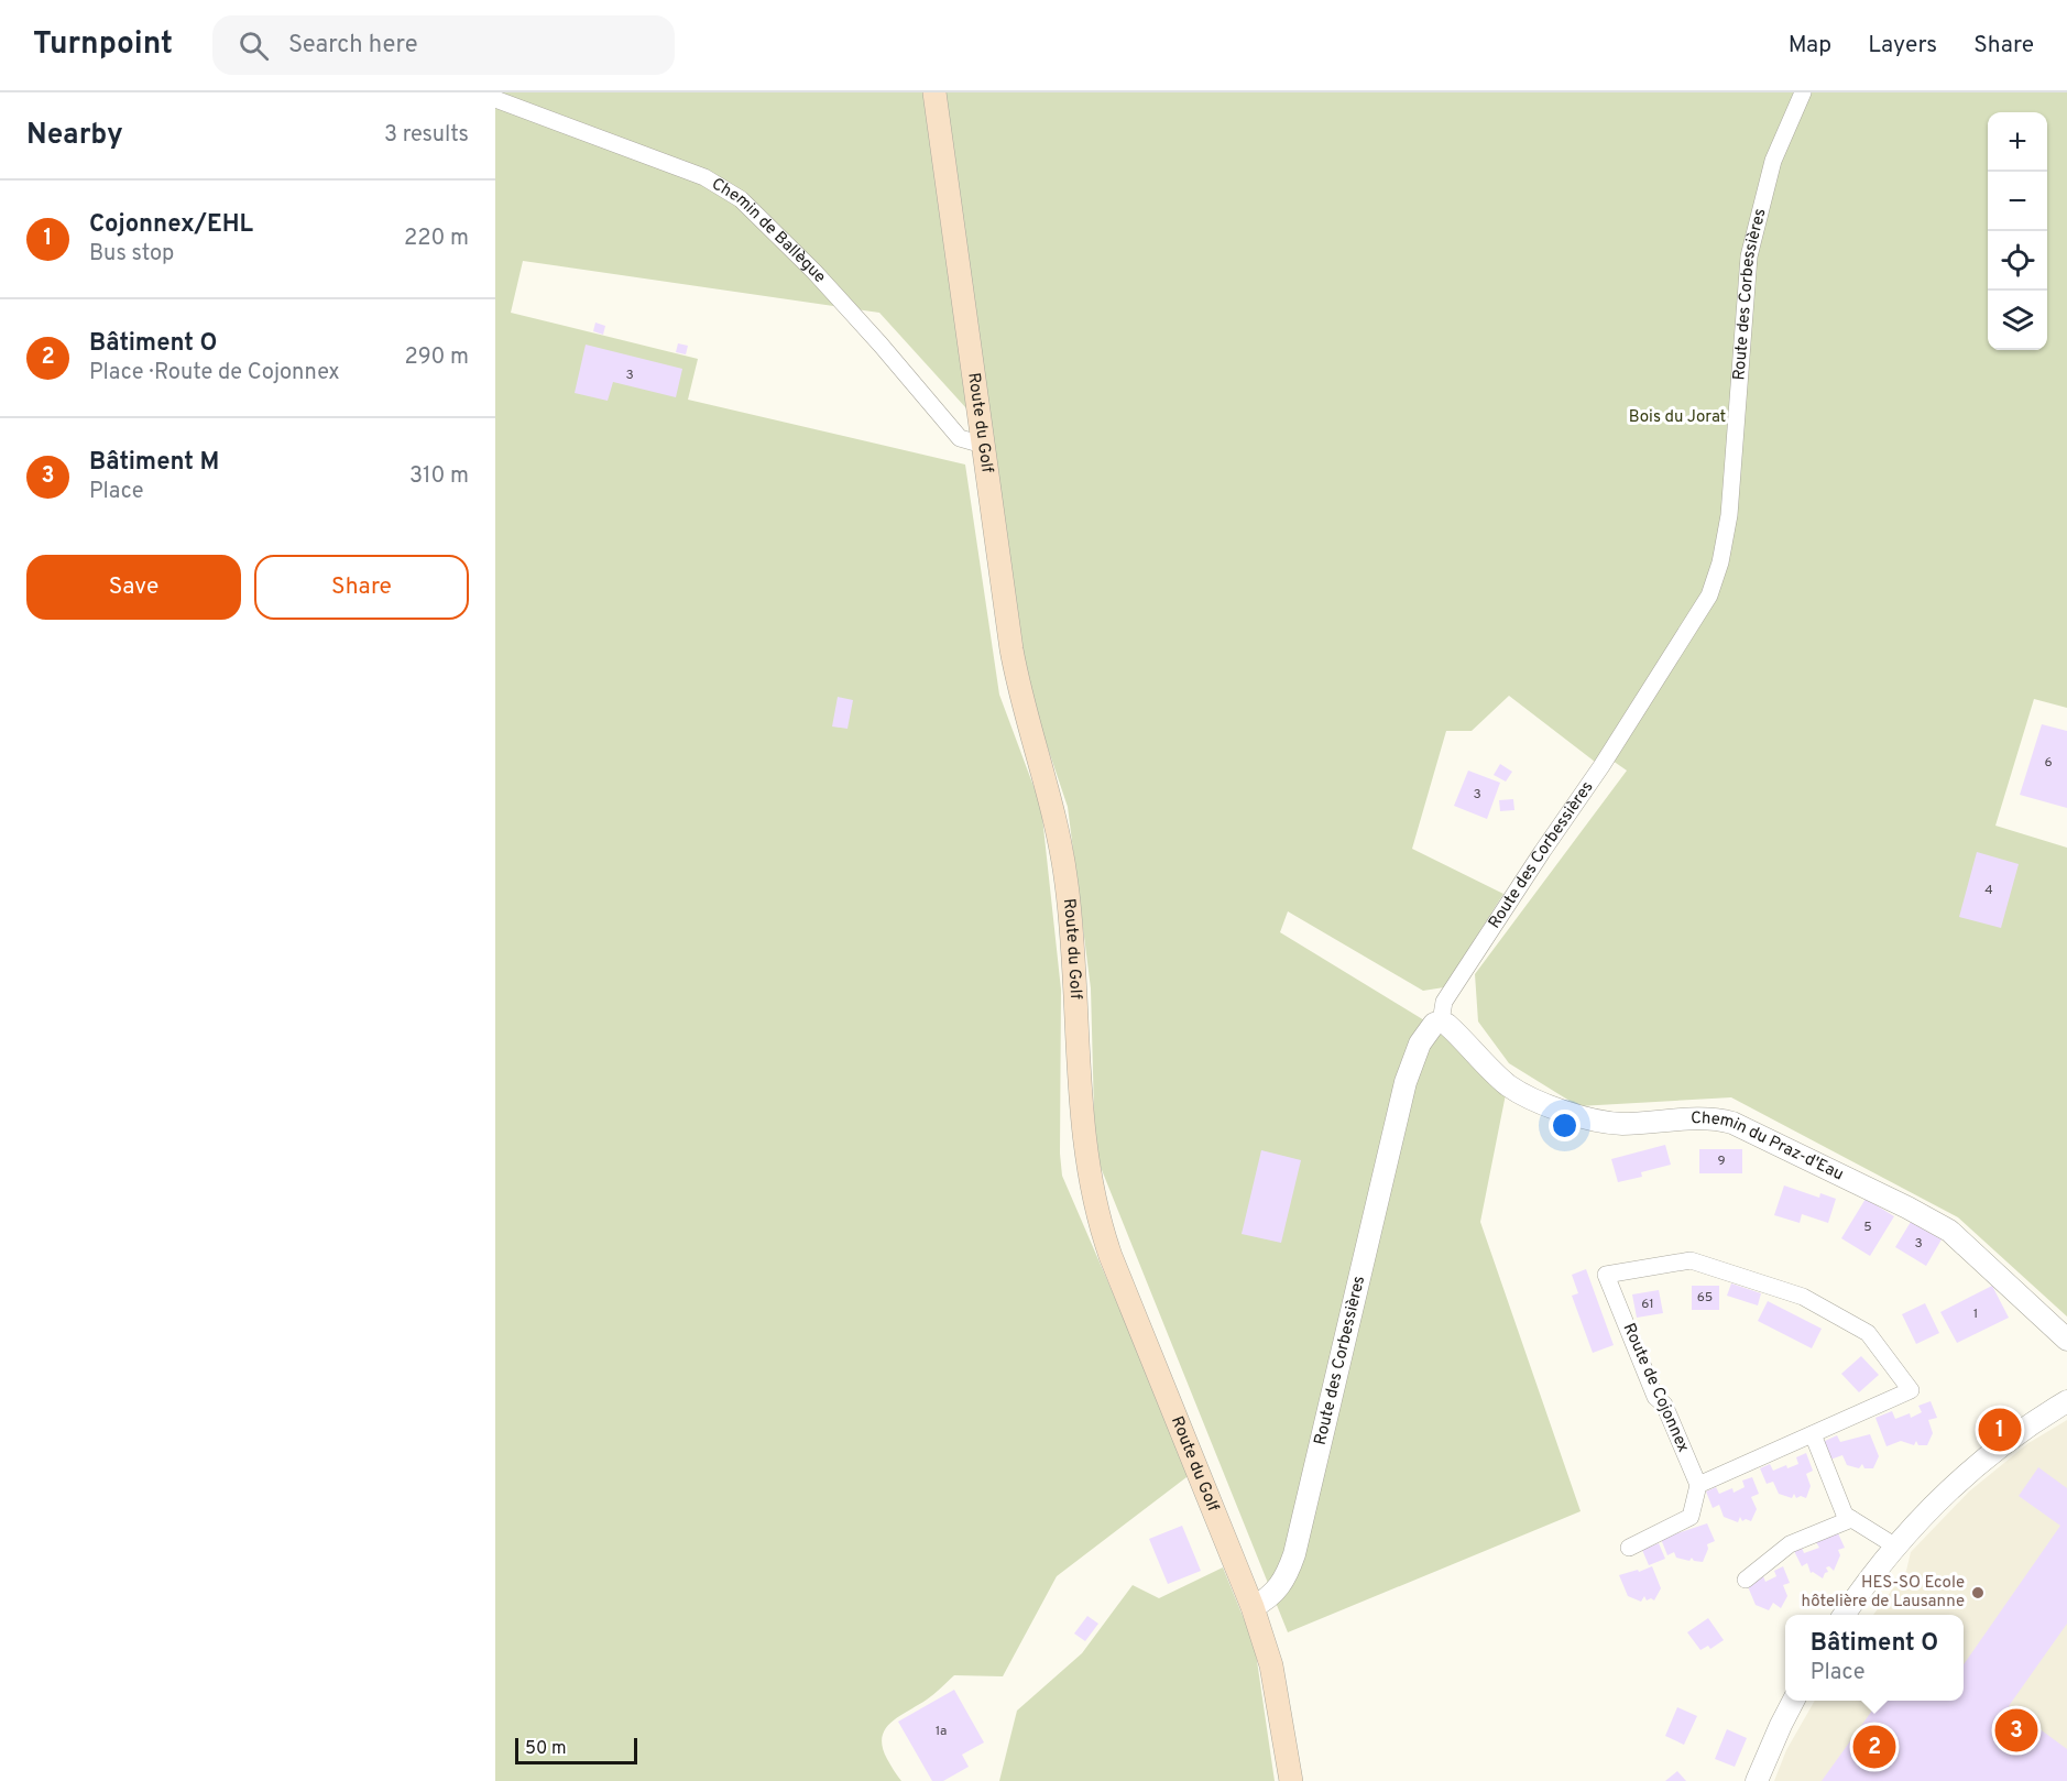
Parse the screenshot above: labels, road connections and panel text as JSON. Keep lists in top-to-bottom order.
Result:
{
  "streets": {
    "main road": ["Route du Golf"],
    "street": [
      "Chemin de Ballègue",
      "Route des Corbessières",
      "Chemin du Praz-d'Eau",
      "Route de Cojonnex"
    ]
  },
  "crossings": [
    ["Chemin de Ballègue", "Route du Golf"],
    ["Route des Corbessières", "Route du Golf"],
    ["Route des Corbessières", "Chemin du Praz-d'Eau"]
  ],
  "parks": ["Bois du Jorat"],
  "places": ["HES-SO Ecole hôtelière de Lausanne"],
  "house_numbers": [
    "3",
    "6",
    "3",
    "4",
    "9",
    "5",
    "3",
    "65",
    "61",
    "1",
    "1a"
  ],
  "scale_bar": "50 m",
  "page": {
    "header": "Turnpoint",
    "search": "Search here",
    "nav": ["Map", "Layers", "Share"],
    "heading": ["Nearby", "3 results"],
    "map_buttons": ["+", "−"],
    "list": [
      {
        "mark": "1",
        "name": "Cojonnex/EHL",
        "note": "Bus stop",
        "value": "220 m"
      },
      {
        "mark": "2",
        "name": "Bâtiment O",
        "note": "Place · Route de Cojonnex",
        "value": "290 m"
      },
      {
        "mark": "3",
        "name": "Bâtiment M",
        "note": "Place",
        "value": "310 m"
      }
    ],
    "buttons": ["Save", "Share"],
    "pins": ["1", "3", "2"],
    "popup": ["Bâtiment O", "Place"],
    "scale": "50 m"
  }
}
